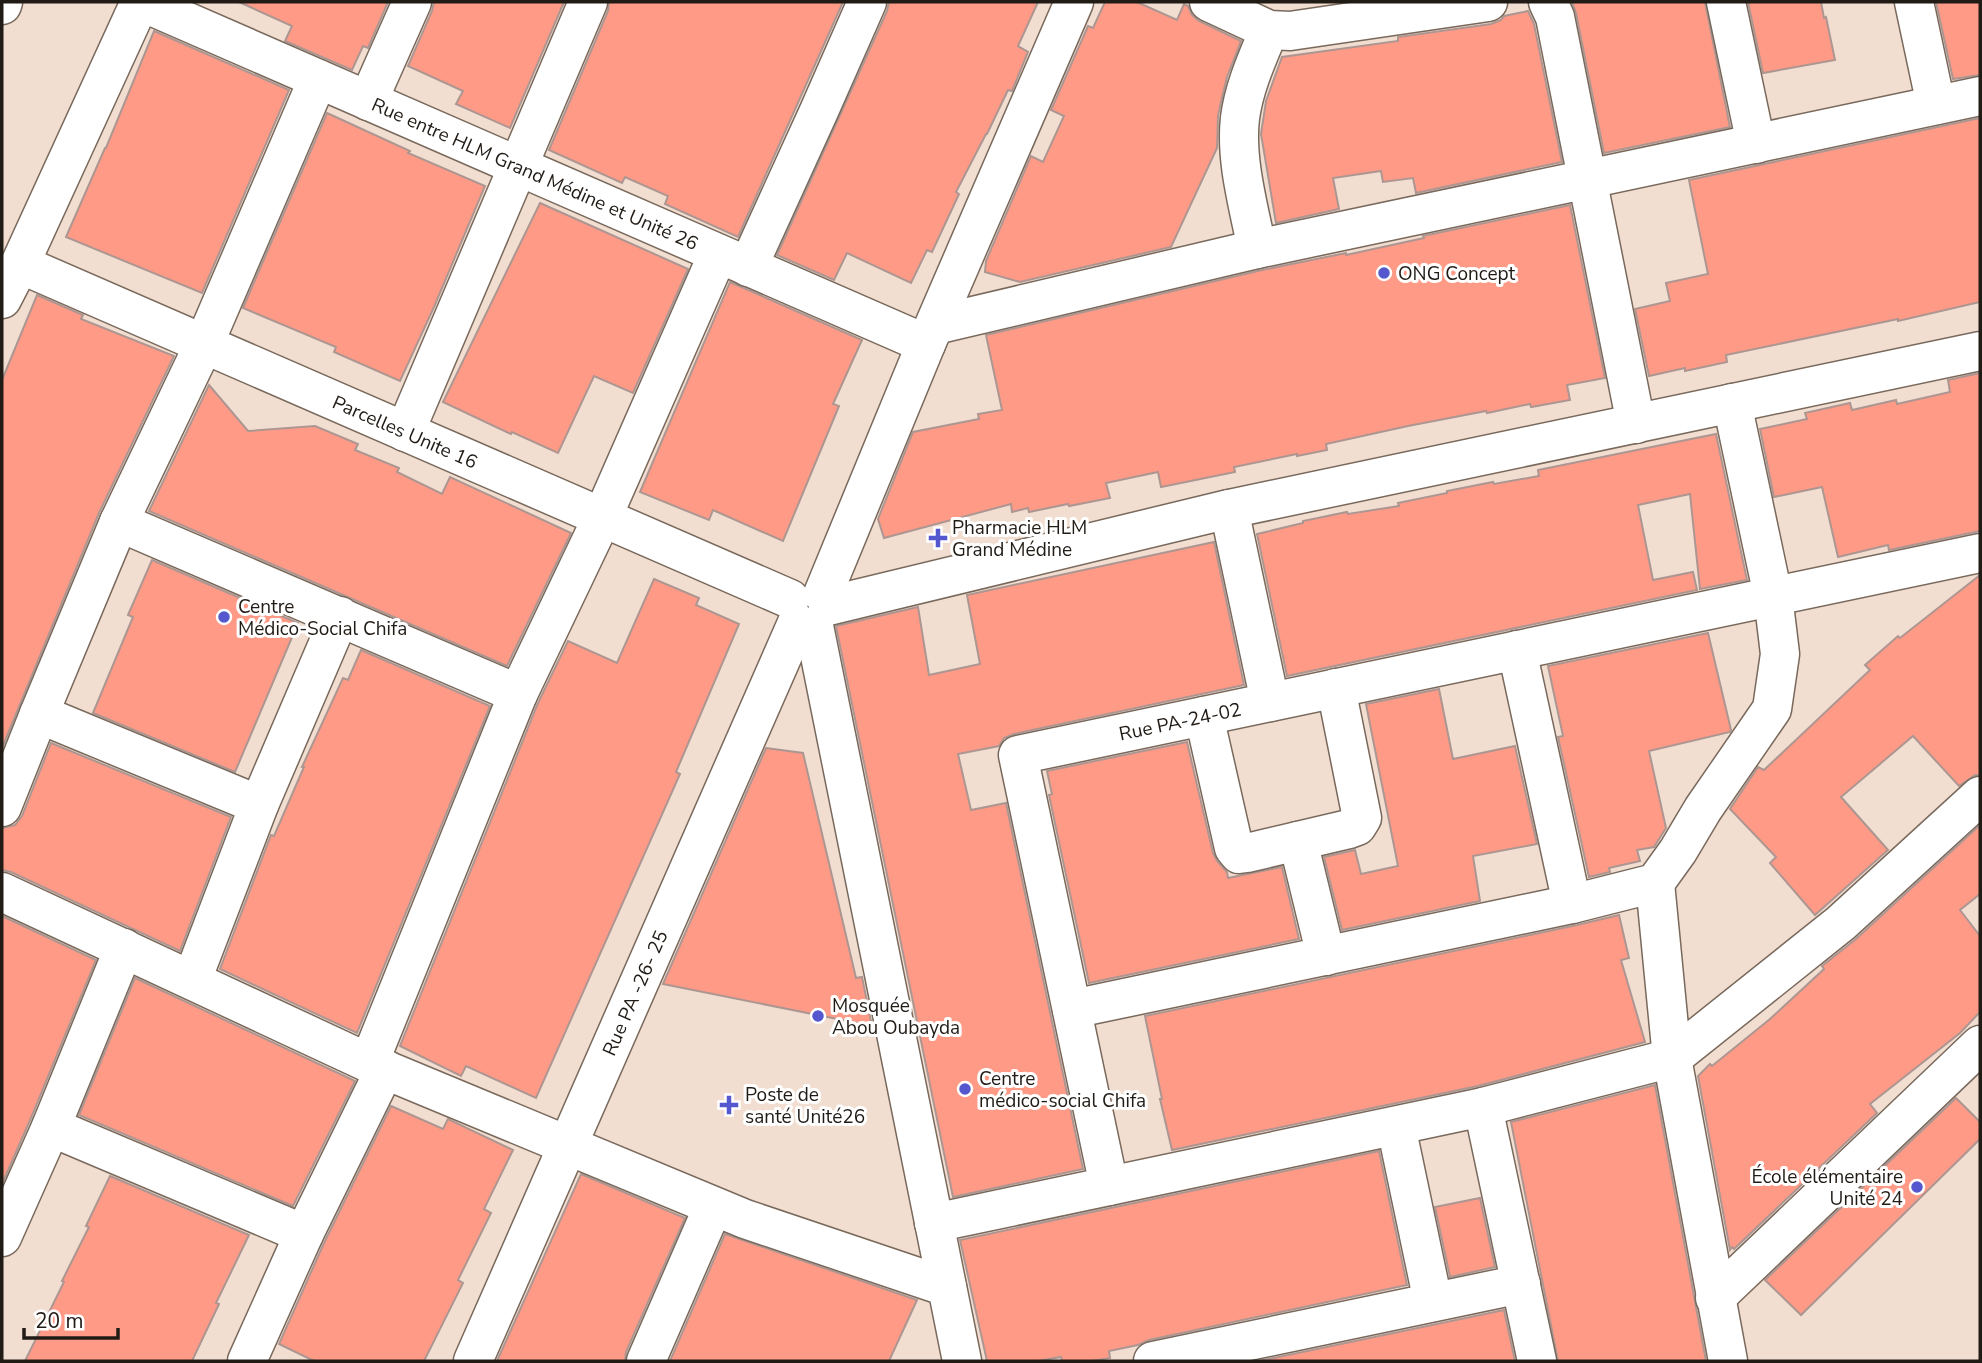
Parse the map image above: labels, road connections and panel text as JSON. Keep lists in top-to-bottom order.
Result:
{
  "streets": {
    "street": [
      "Rue entre HLM Grand Médine et Unité 26",
      "Parcelles Unite 16",
      "Rue PA-24-02",
      "Rue PA -26- 25"
    ]
  },
  "crossings": [
    ["Rue entre HLM Grand Médine et Unité 26", "Rue PA -26- 25"],
    ["Parcelles Unite 16", "Rue PA -26- 25"]
  ],
  "places": {
    "other": [
      "ONG Concept",
      "Centre Médico-Social Chifa",
      "Mosquée Abou Oubayda",
      "Centre médico-social Chifa",
      "École élémentaire Unité 24"
    ],
    "health": ["Pharmacie HLM Grand Médine", "Poste de santé Unité26"]
  },
  "scale_bar": "20 m"
}
